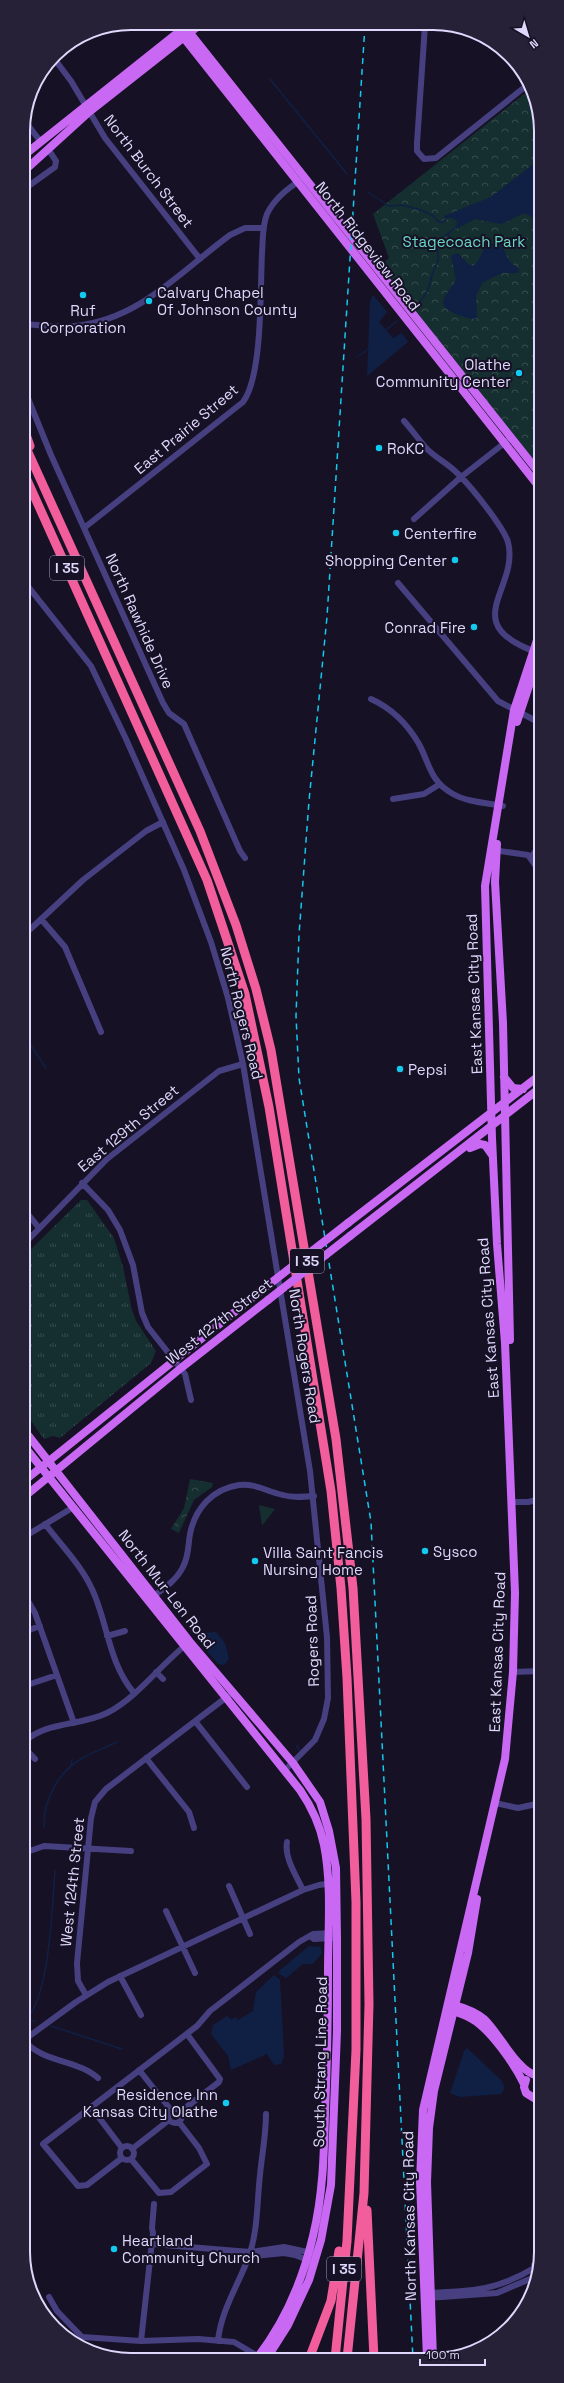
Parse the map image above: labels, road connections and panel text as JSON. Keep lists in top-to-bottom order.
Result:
{
  "streets": {
    "highway": ["I 35"],
    "main road": [
      "North Ridgeview Road",
      "East Kansas City Road",
      "West 127th Street",
      "North Mur-Len Road",
      "South Strang Line Road",
      "North Kansas City Road"
    ],
    "street": [
      "North Burch Street",
      "East Prairie Street",
      "North Rawhide Drive",
      "North Rogers Road",
      "East 129th Street",
      "Rogers Road",
      "West 124th Street"
    ]
  },
  "crossings": [
    ["North Ridgeview Road", "East Prairie Street"],
    ["East Prairie Street", "North Rawhide Drive"],
    ["East Kansas City Road", "West 127th Street"],
    ["East Kansas City Road", "North Kansas City Road"],
    ["North Rogers Road", "East 129th Street"],
    ["North Rogers Road", "Rogers Road"],
    ["West 127th Street", "North Mur-Len Road"],
    ["North Mur-Len Road", "Rogers Road"],
    ["North Mur-Len Road", "West 124th Street"],
    ["North Mur-Len Road", "South Strang Line Road"],
    ["Rogers Road", "South Strang Line Road"]
  ],
  "parks": ["Stagecoach Park"],
  "places": [
    "Ruf Corporation",
    "Calvary Chapel Of Johnson County",
    "Olathe Community Center",
    "RoKC",
    "Centerfire",
    "Shopping Center",
    "Conrad Fire",
    "Pepsi",
    "Sysco",
    "Villa Saint Fancis Nursing Home",
    "Residence Inn Kansas City Olathe",
    "Heartland Community Church"
  ],
  "scale_bar": "100 m",
  "north": "bottom right"
}
